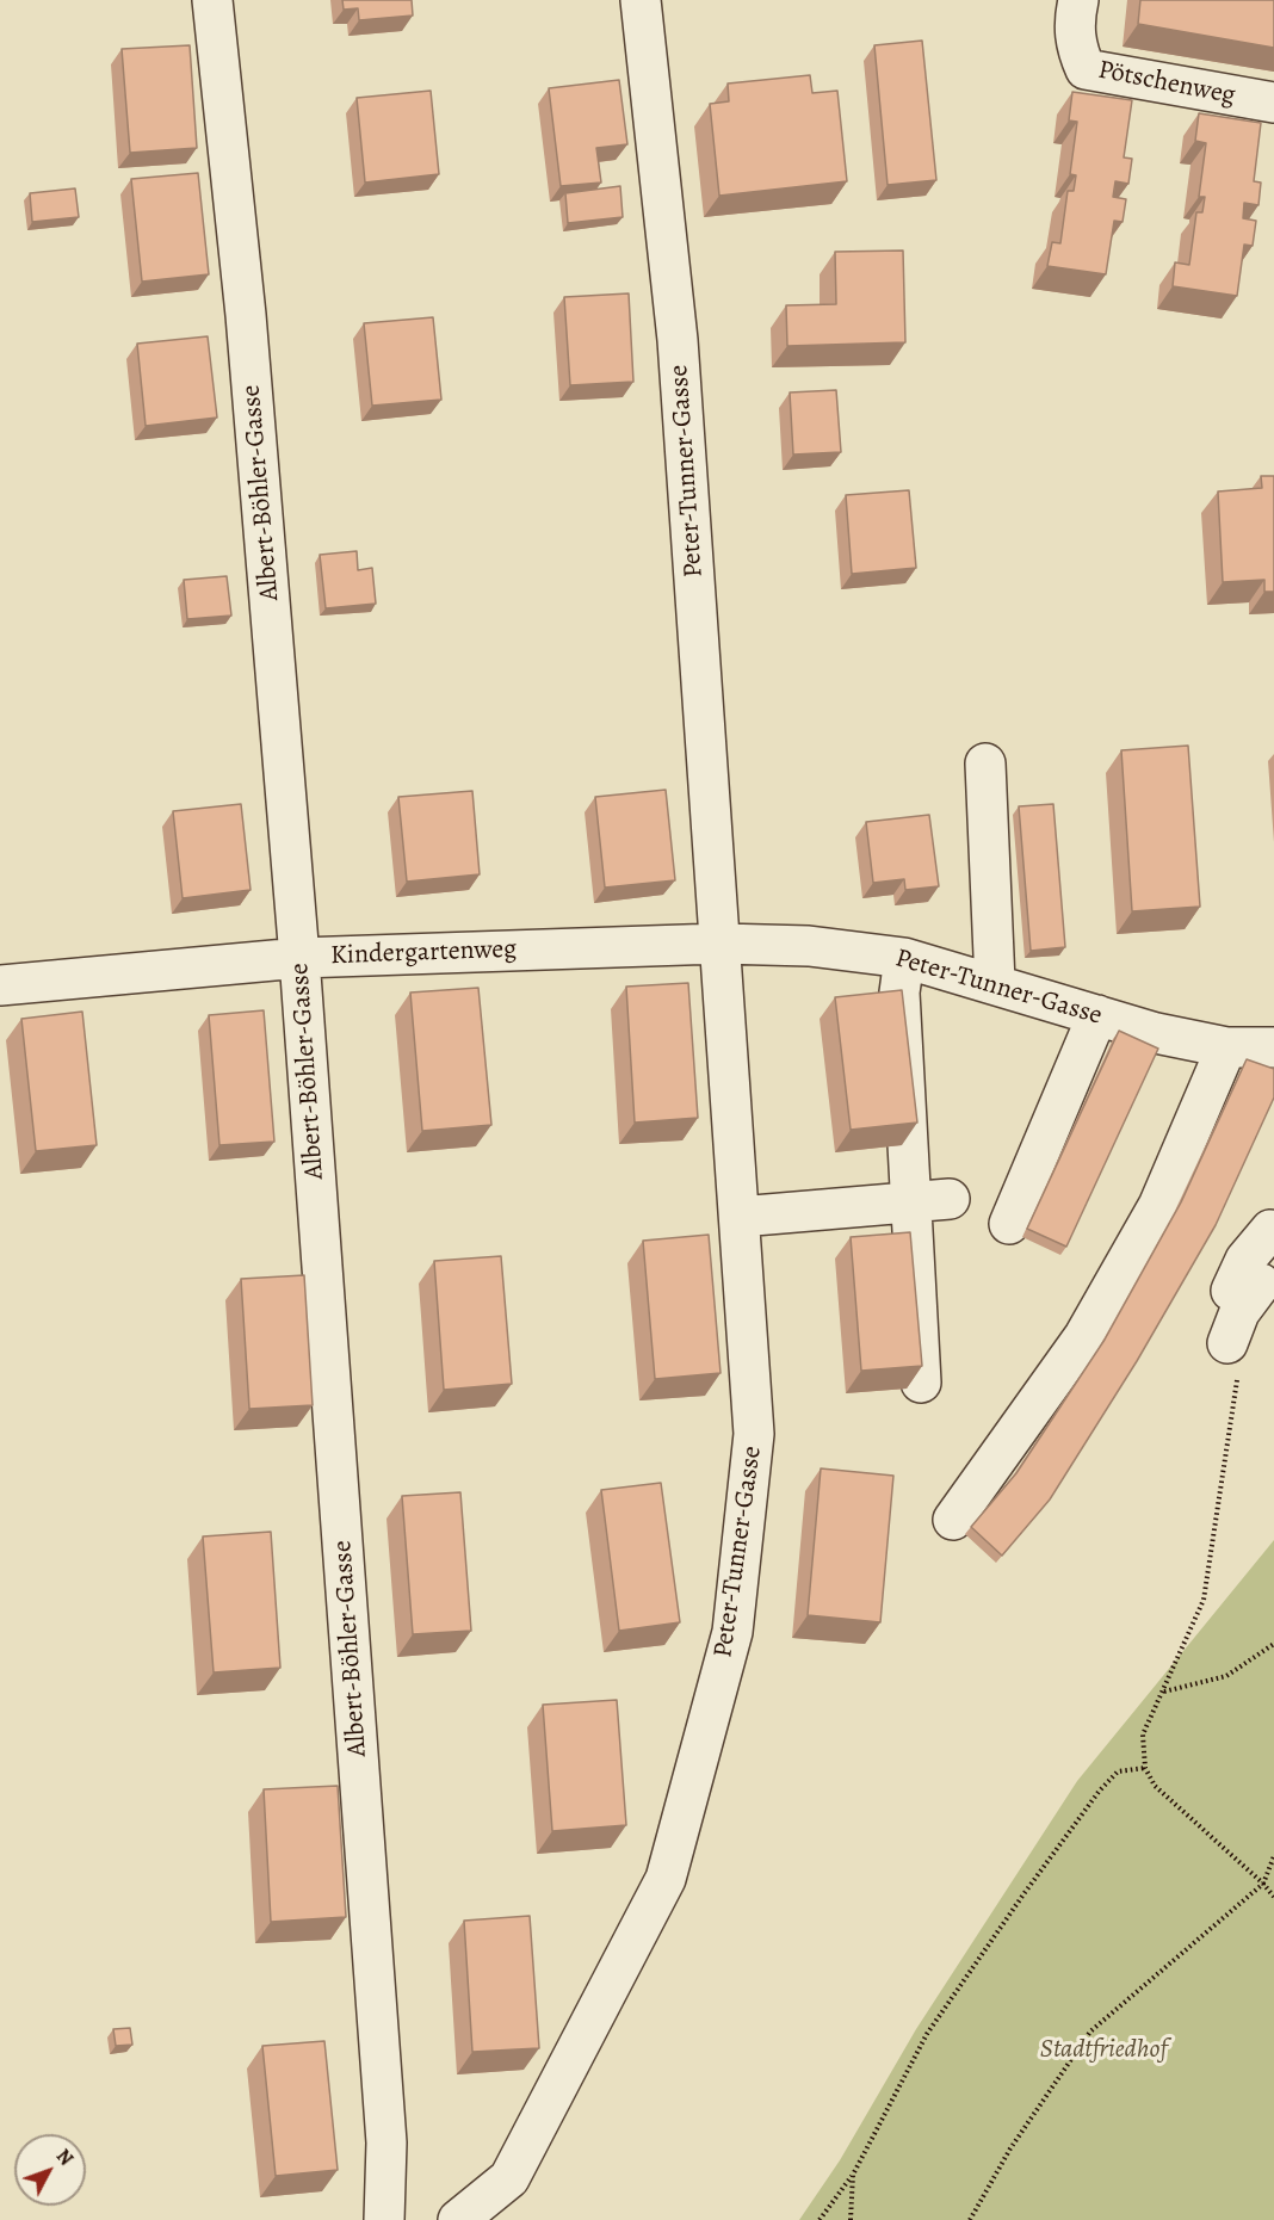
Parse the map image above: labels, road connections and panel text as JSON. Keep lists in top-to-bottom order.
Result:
{
  "streets": {
    "street": [
      "Pötschenweg",
      "Peter-Tunner-Gasse",
      "Albert-Böhler-Gasse",
      "Kindergartenweg"
    ]
  },
  "crossings": [
    ["Peter-Tunner-Gasse", "Kindergartenweg"],
    ["Albert-Böhler-Gasse", "Kindergartenweg"]
  ],
  "parks": ["Stadtfriedhof"],
  "north": "top right"
}
